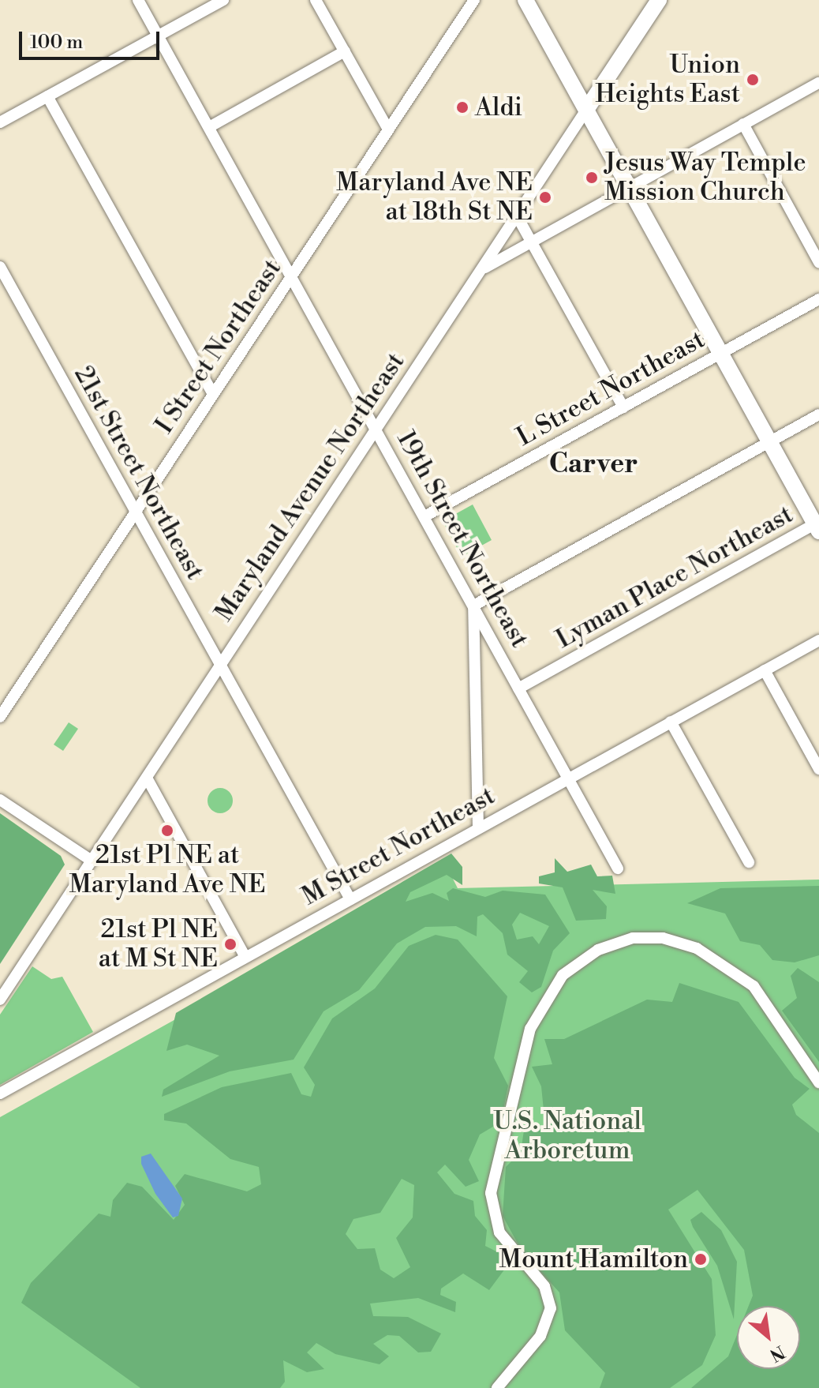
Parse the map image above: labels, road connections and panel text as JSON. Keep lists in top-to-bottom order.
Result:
{
  "streets": {
    "main road": ["Maryland Avenue Northeast"],
    "street": [
      "I Street Northeast",
      "L Street Northeast",
      "21st Street Northeast",
      "19th Street Northeast",
      "Lyman Place Northeast",
      "M Street Northeast"
    ]
  },
  "crossings": [
    ["I Street Northeast", "21st Street Northeast"],
    ["I Street Northeast", "19th Street Northeast"],
    ["L Street Northeast", "19th Street Northeast"],
    ["21st Street Northeast", "Maryland Avenue Northeast"],
    ["21st Street Northeast", "M Street Northeast"],
    ["Maryland Avenue Northeast", "19th Street Northeast"],
    ["19th Street Northeast", "Lyman Place Northeast"],
    ["19th Street Northeast", "M Street Northeast"]
  ],
  "districts": ["Carver"],
  "parks": ["U.S. National Arboretum"],
  "places": [
    "Union Heights East",
    "Aldi",
    "Jesus Way Temple Mission Church",
    "Maryland Ave NE at 18th St NE",
    "21st Pl NE at Maryland Ave NE",
    "21st Pl NE at M St NE",
    "Mount Hamilton"
  ],
  "scale_bar": "100 m",
  "north": "bottom right"
}
